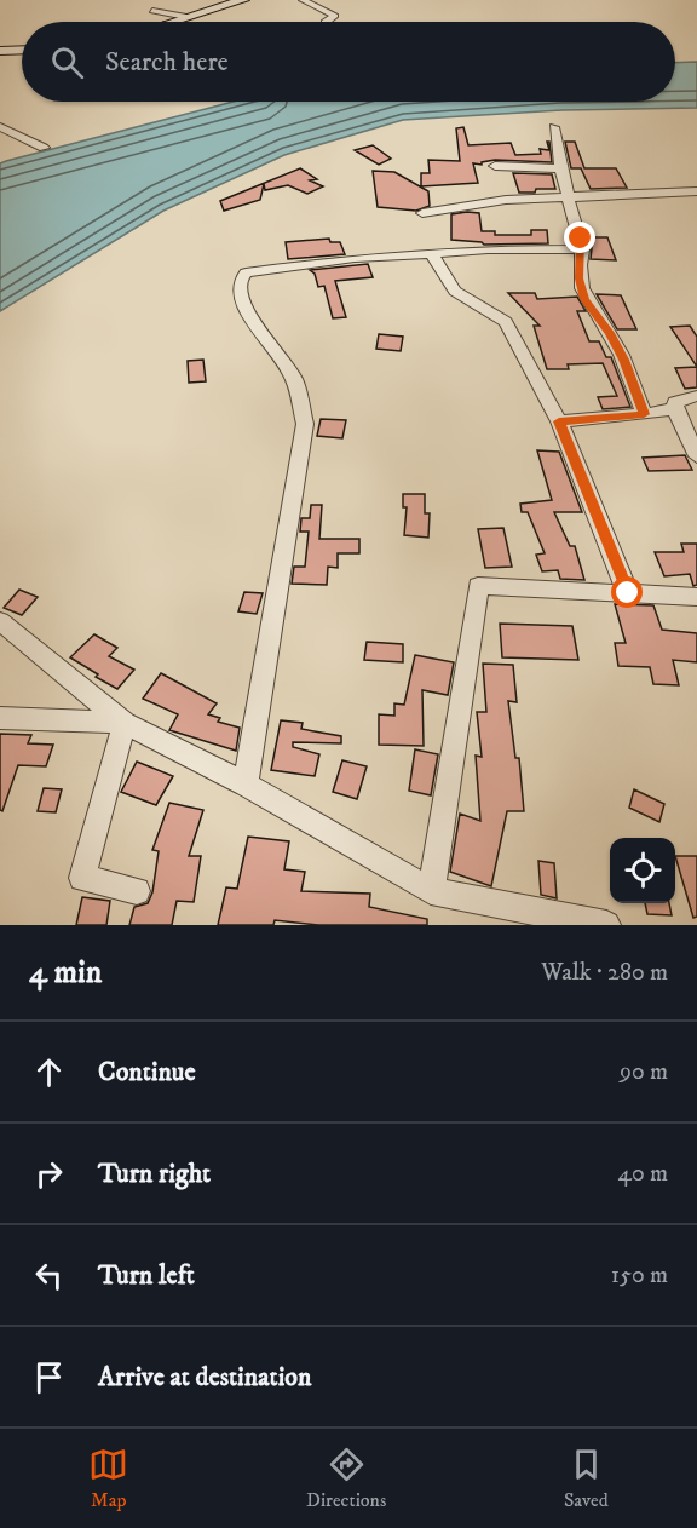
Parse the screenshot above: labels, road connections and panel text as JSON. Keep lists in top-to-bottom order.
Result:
{
  "page": {
    "search": "Search here",
    "heading": ["4 min", "Walk · 280 m"],
    "list": [
      ["Continue", "90 m"],
      ["Turn right", "40 m"],
      ["Turn left", "150 m"],
      "Arrive at destination"
    ],
    "nav": ["Map", "Directions", "Saved"]
  }
}
